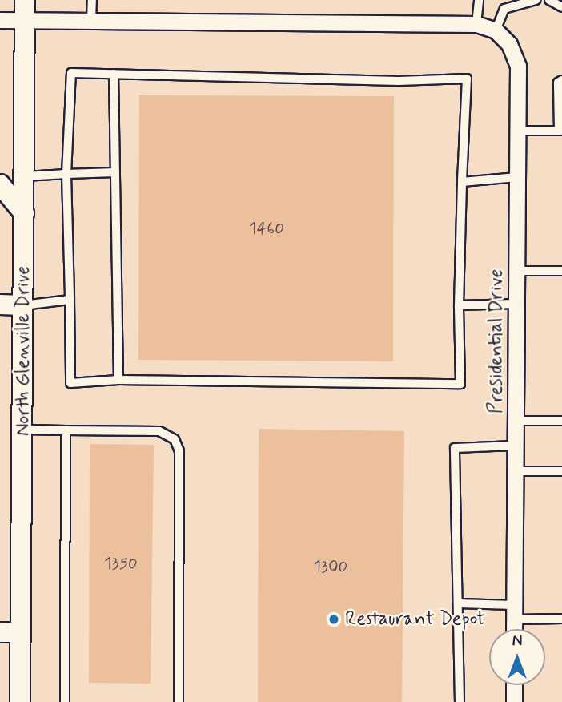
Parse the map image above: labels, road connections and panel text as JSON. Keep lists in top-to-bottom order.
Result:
{
  "streets": {
    "street": ["Presidential Drive", "North Glenville Drive"]
  },
  "places": ["Restaurant Depot"],
  "house_numbers": ["1460", "1350", "1300"],
  "north": "top"
}
